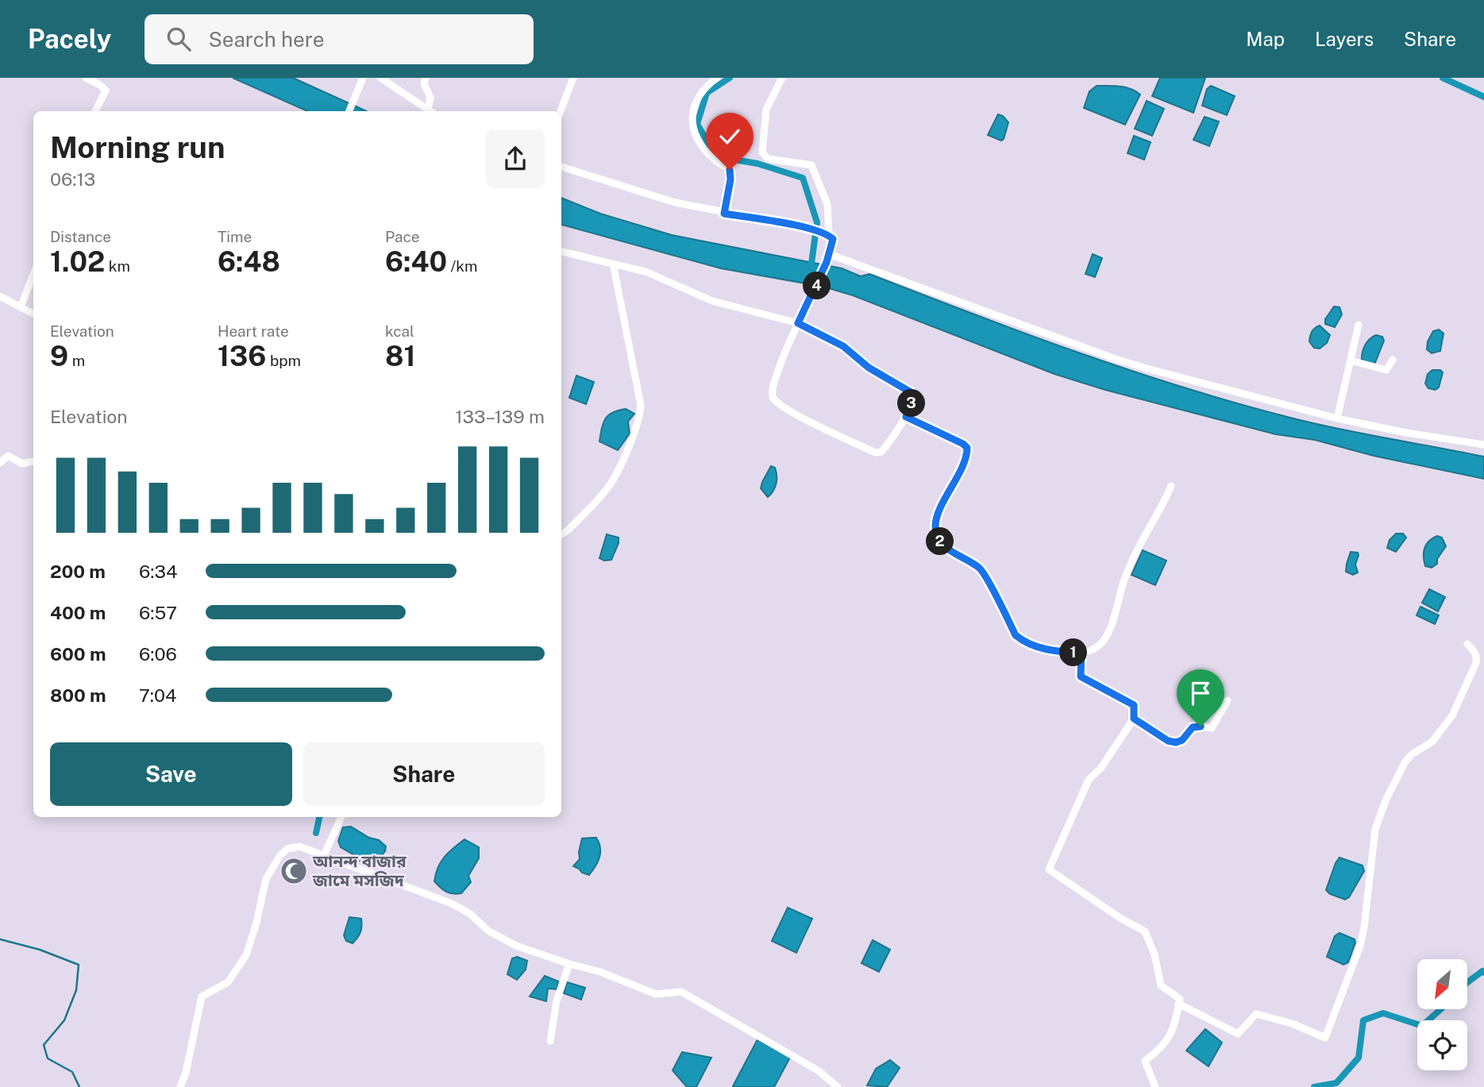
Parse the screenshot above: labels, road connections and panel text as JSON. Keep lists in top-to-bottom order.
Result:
{
  "places": {
    "mosque": ["আনন্দ বাজার জামে মসজিদ"]
  },
  "north": "bottom left",
  "page": {
    "header": "Pacely",
    "search": "Search here",
    "nav": ["Map", "Layers", "Share"],
    "heading": ["Morning run", "06:13"],
    "stats": [
      ["Distance", "1.02 km"],
      ["Time", "6:48"],
      ["Pace", "6:40 /km"],
      ["Elevation", "9 m"],
      ["Heart rate", "136 bpm"],
      ["kcal", "81"]
    ],
    "pins": [
      "4",
      "3",
      "2",
      "1"
    ],
    "chart": ["Elevation", "133–139 m"],
    "list": [
      {
        "name": "200 m",
        "note": "6:34"
      },
      {
        "name": "400 m",
        "note": "6:57"
      },
      {
        "name": "600 m",
        "note": "6:06"
      },
      {
        "name": "800 m",
        "note": "7:04"
      }
    ],
    "buttons": ["Save", "Share"]
  }
}
